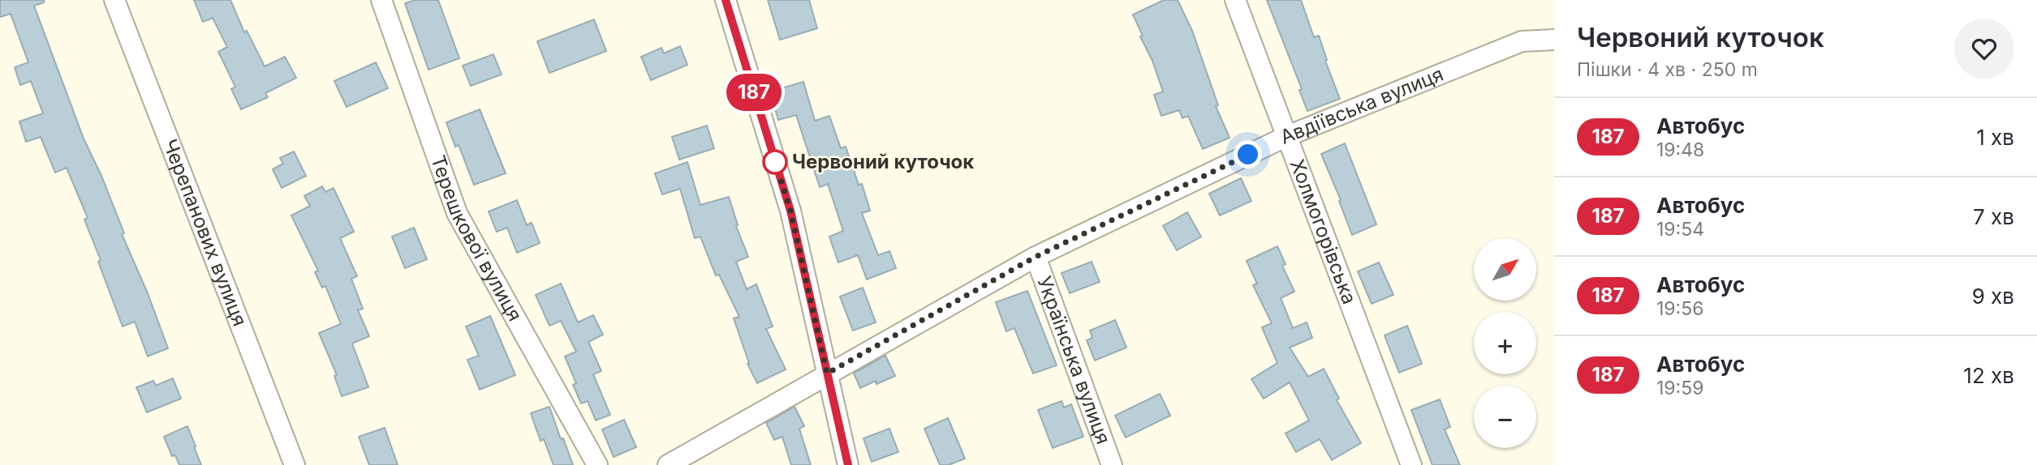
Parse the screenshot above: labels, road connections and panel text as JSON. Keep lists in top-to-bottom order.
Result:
{
  "streets": {
    "street": [
      "Авдіївська вулиця",
      "Черепанових вулиця",
      "Холмогорівська",
      "Терешкової вулиця",
      "Українська вулиця"
    ]
  },
  "crossings": [
    ["Авдіївська вулиця", "Холмогорівська"],
    ["Авдіївська вулиця", "Українська вулиця"]
  ],
  "places": ["Червоний куточок"],
  "lines": ["bus line 187"],
  "north": "top right",
  "page": {
    "on_map": "187",
    "heading": ["Червоний куточок", "Пішки · 4 хв · 250 m"],
    "list": [
      {
        "mark": "187",
        "name": "Автобус",
        "note": "19:48",
        "value": "1 хв"
      },
      {
        "mark": "187",
        "name": "Автобус",
        "note": "19:54",
        "value": "7 хв"
      },
      {
        "mark": "187",
        "name": "Автобус",
        "note": "19:56",
        "value": "9 хв"
      },
      {
        "mark": "187",
        "name": "Автобус",
        "note": "19:59",
        "value": "12 хв"
      }
    ],
    "map_buttons": ["+", "−"]
  }
}
